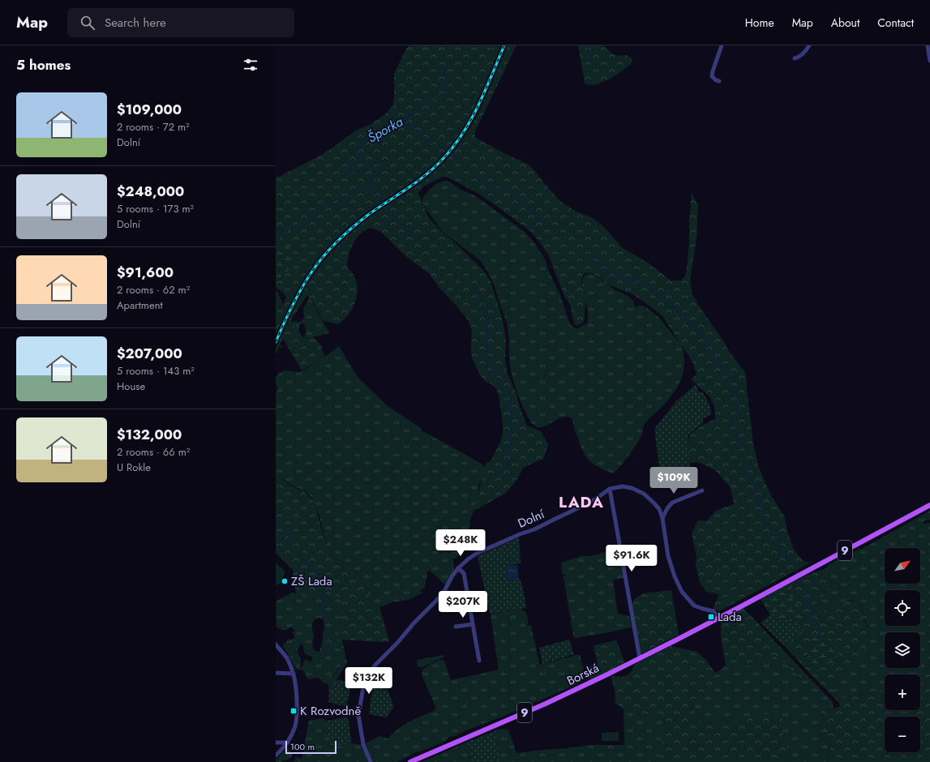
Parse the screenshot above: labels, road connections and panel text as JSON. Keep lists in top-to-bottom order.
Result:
{
  "streets": {
    "main road": ["9", "Borská"],
    "street": ["Dolní"]
  },
  "crossings": [
    ["Dolní", "Borská"]
  ],
  "districts": ["LADA"],
  "water": ["Šporka"],
  "places": {
    "other": ["ZŠ Lada"],
    "transit": ["Lada", "K Rozvodně"]
  },
  "scale_bar": "100 m",
  "north": "top right",
  "page": {
    "header": "Map",
    "search": "Search here",
    "nav": [
      "Home",
      "Map",
      "About",
      "Contact"
    ],
    "heading": "5 homes",
    "list": [
      {
        "name": "$109,000",
        "note": "2 rooms · 72 m² · Dolní"
      },
      {
        "name": "$248,000",
        "note": "5 rooms · 173 m² · Dolní"
      },
      {
        "name": "$91,600",
        "note": "2 rooms · 62 m² · Apartment"
      },
      {
        "name": "$207,000",
        "note": "5 rooms · 143 m² · House"
      },
      {
        "name": "$132,000",
        "note": "2 rooms · 66 m² · U Rokle"
      }
    ],
    "price": [
      "$109K",
      "$248K",
      "$91.6K",
      "$207K",
      "$132K"
    ],
    "map_buttons": ["+", "−"],
    "scale": "100 m"
  }
}
